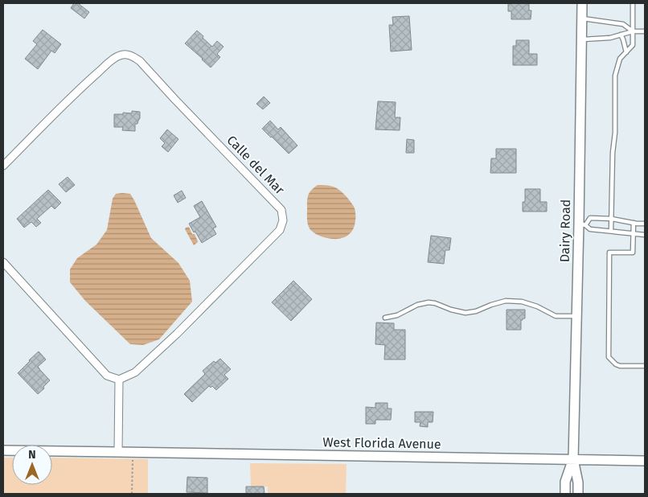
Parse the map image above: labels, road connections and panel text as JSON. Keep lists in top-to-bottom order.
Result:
{
  "streets": {
    "street": ["Calle del Mar", "Dairy Road", "West Florida Avenue"]
  },
  "crossings": [
    ["Dairy Road", "West Florida Avenue"]
  ],
  "north": "top"
}
